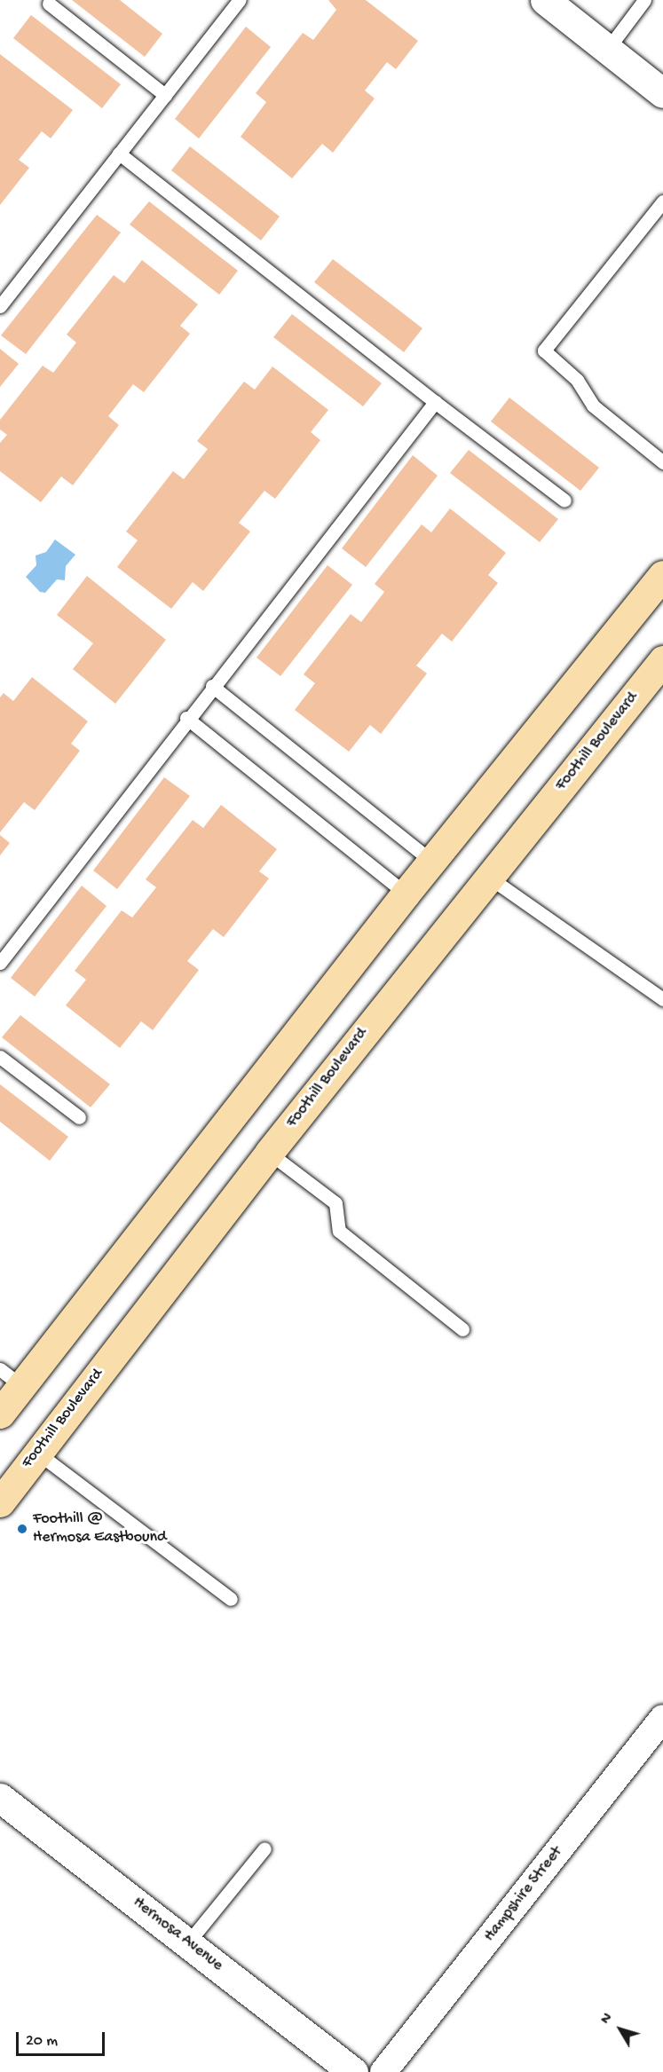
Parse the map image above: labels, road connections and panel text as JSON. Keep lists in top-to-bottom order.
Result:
{
  "streets": {
    "main road": ["Foothill Boulevard"],
    "street": ["Hampshire Street", "Hermosa Avenue"]
  },
  "places": ["Foothill @ Hermosa Eastbound"],
  "scale_bar": "20 m",
  "north": "top left"
}
